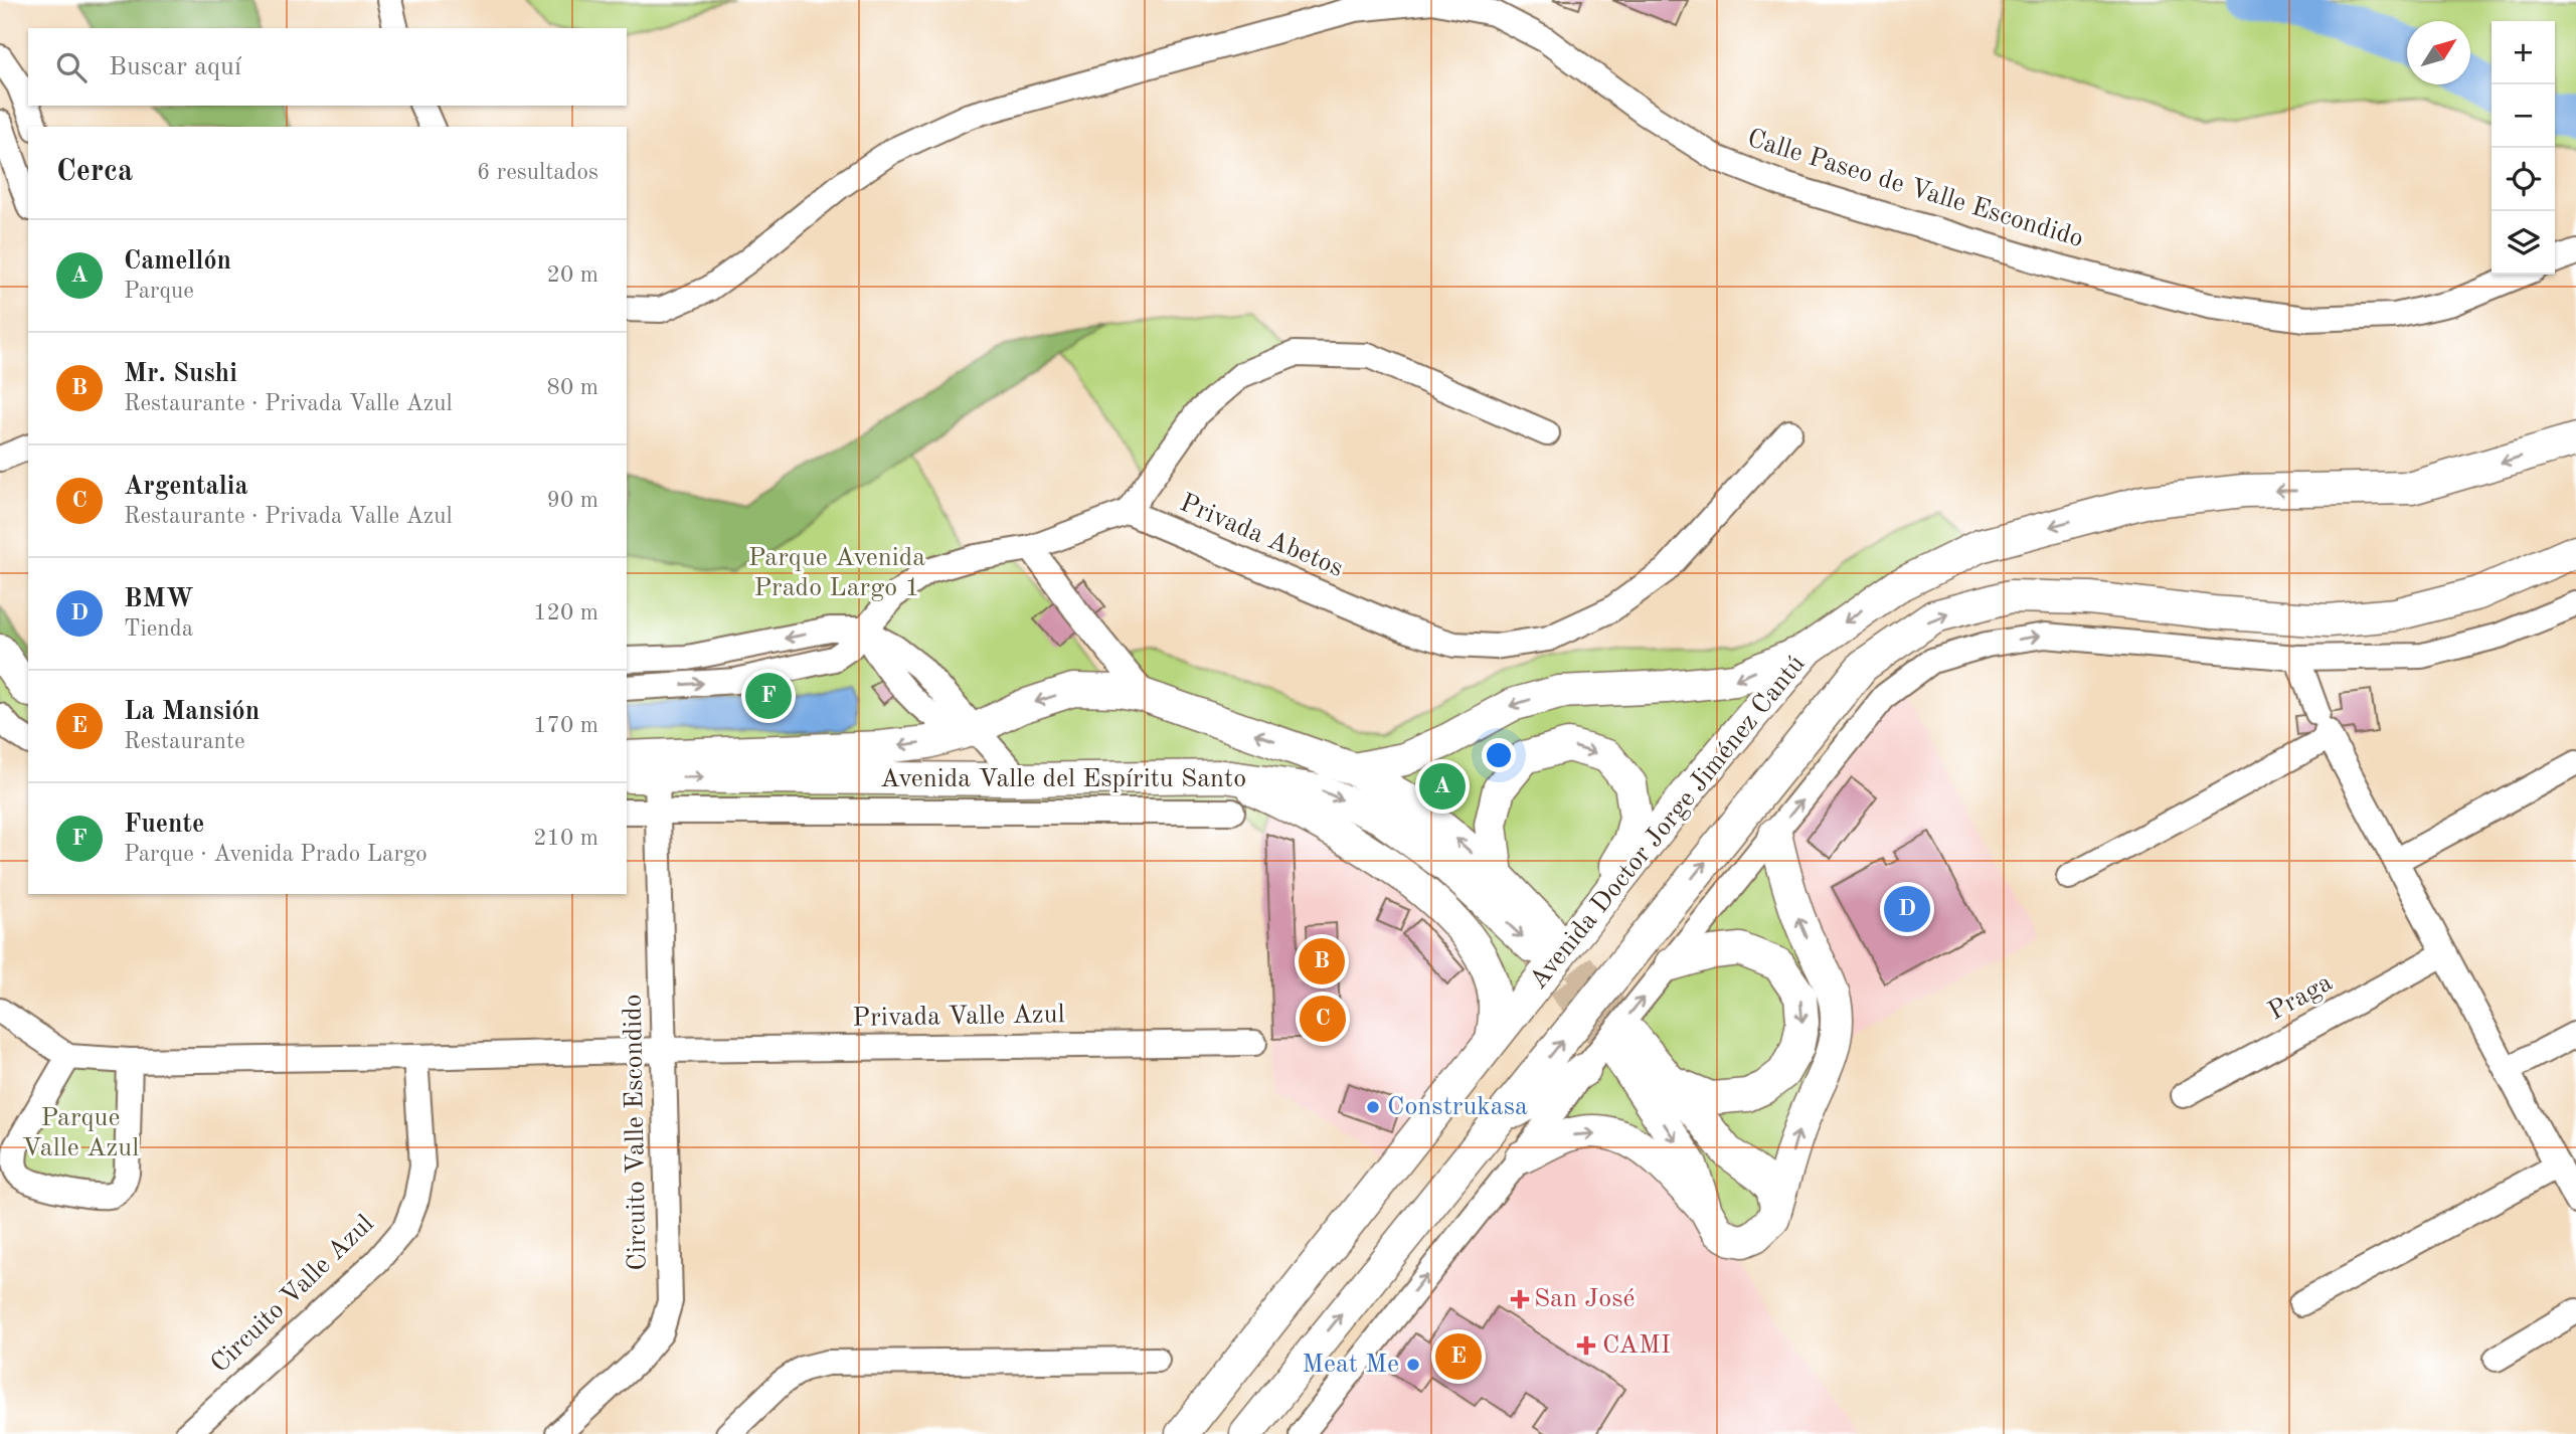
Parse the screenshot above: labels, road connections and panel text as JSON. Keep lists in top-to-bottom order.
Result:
{
  "streets": {
    "main road": ["Avenida Valle del Espíritu Santo", "Avenida Doctor Jorge Jiménez Cantú"],
    "street": [
      "Calle Paseo de Valle Escondido",
      "Privada Abetos",
      "Praga",
      "Privada Valle Azul",
      "Circuito Valle Escondido",
      "Circuito Valle Azul"
    ]
  },
  "crossings": [
    ["Avenida Valle del Espíritu Santo", "Circuito Valle Escondido"],
    ["Privada Valle Azul", "Circuito Valle Escondido"]
  ],
  "parks": ["Parque Avenida Prado Largo 1", "Parque Valle Azul"],
  "places": {
    "other": ["Construkasa", "Meat Me"],
    "health": ["San José", "CAMI"]
  },
  "north": "top right",
  "page": {
    "map_buttons": ["+", "−"],
    "search": "Buscar aquí",
    "heading": ["Cerca", "6 resultados"],
    "list": [
      {
        "mark": "A",
        "name": "Camellón",
        "note": "Parque",
        "value": "20 m"
      },
      {
        "mark": "B",
        "name": "Mr. Sushi",
        "note": "Restaurante · Privada Valle Azul",
        "value": "80 m"
      },
      {
        "mark": "C",
        "name": "Argentalia",
        "note": "Restaurante · Privada Valle Azul",
        "value": "90 m"
      },
      {
        "mark": "D",
        "name": "BMW",
        "note": "Tienda",
        "value": "120 m"
      },
      {
        "mark": "E",
        "name": "La Mansión",
        "note": "Restaurante",
        "value": "170 m"
      },
      {
        "mark": "F",
        "name": "Fuente",
        "note": "Parque · Avenida Prado Largo",
        "value": "210 m"
      }
    ],
    "pins": [
      "F",
      "A",
      "D",
      "B",
      "C",
      "E"
    ]
  }
}
